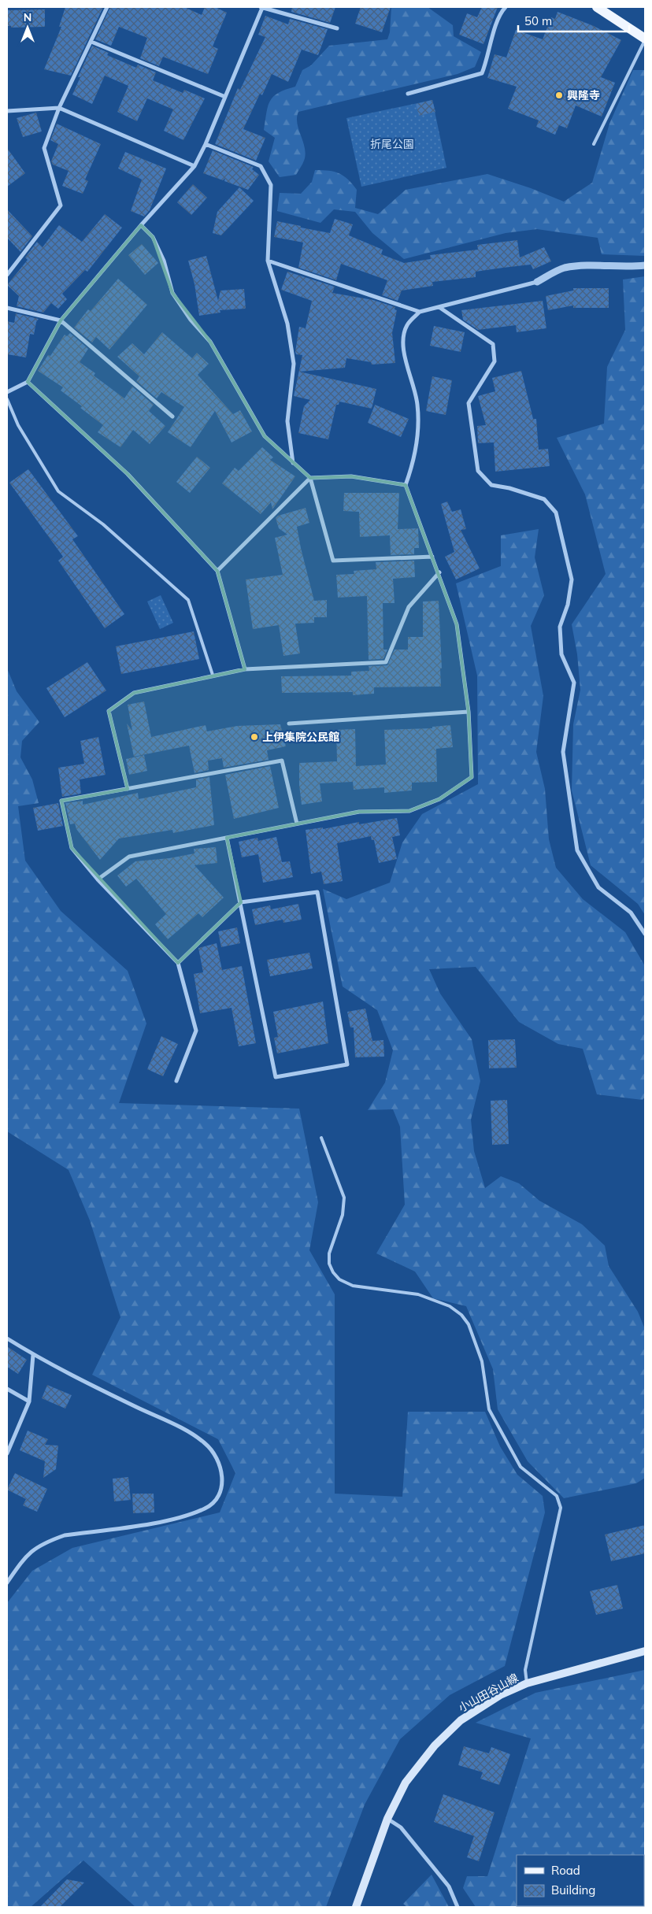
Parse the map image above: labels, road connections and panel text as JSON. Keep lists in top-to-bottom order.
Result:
{
  "streets": {
    "main road": ["小山田谷山線"]
  },
  "parks": ["折尾公園"],
  "places": ["興隆寺", "上伊集院公民館"],
  "legend": ["Road", "Building"],
  "scale_bar": "50 m",
  "north": "top"
}
